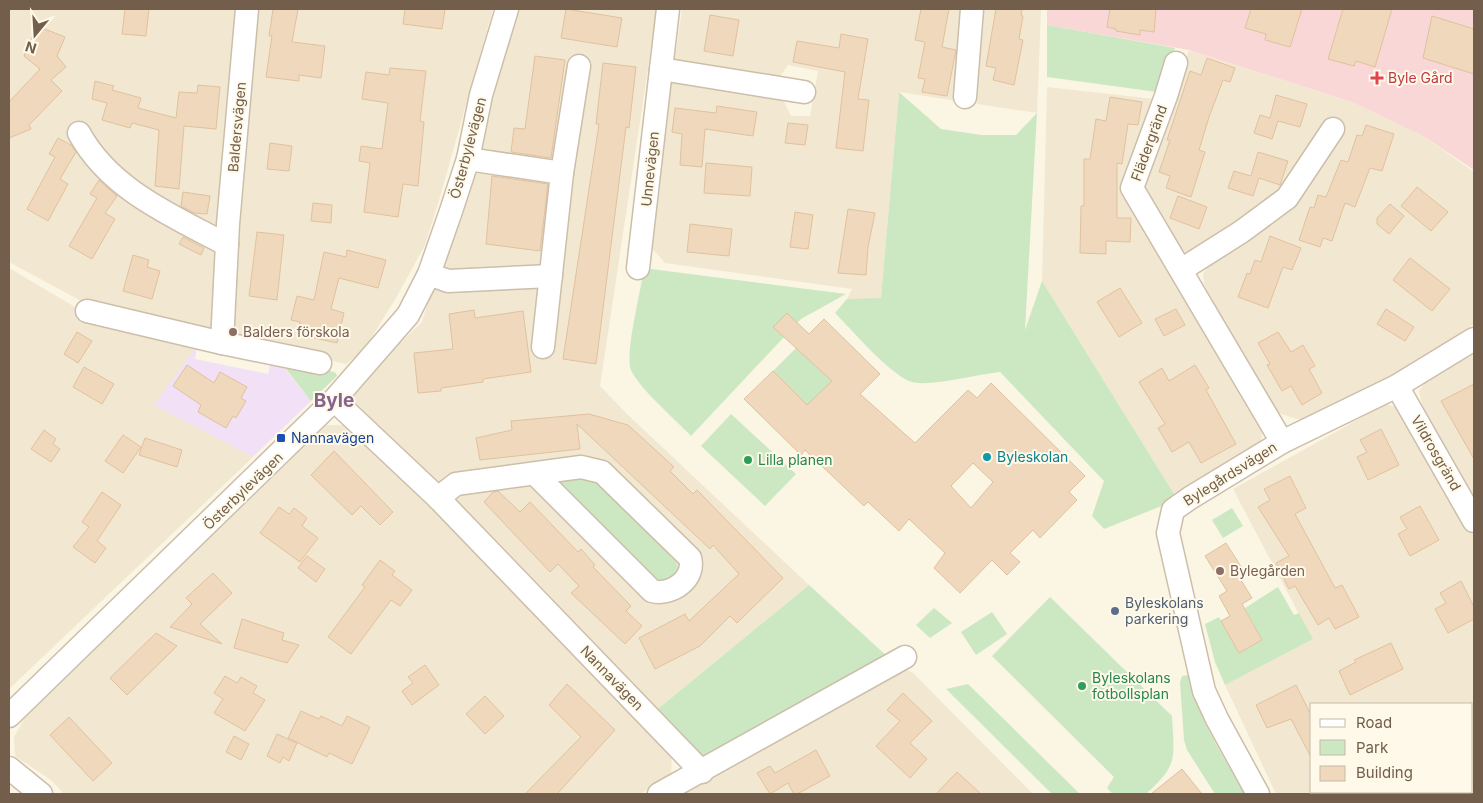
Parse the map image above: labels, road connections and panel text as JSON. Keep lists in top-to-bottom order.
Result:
{
  "streets": {
    "street": [
      "Baldersvägen",
      "Flädergränd",
      "Österbylevägen",
      "Unnevägen",
      "Vildrosgränd",
      "Bylegårdsvägen",
      "Nannavägen"
    ]
  },
  "crossings": [
    ["Flädergränd", "Bylegårdsvägen"],
    ["Österbylevägen", "Nannavägen"],
    ["Vildrosgränd", "Bylegårdsvägen"]
  ],
  "districts": ["Byle"],
  "places": {
    "health": ["Byle Gård"],
    "other": [
      "Balders förskola",
      "Byleskolan",
      "Lilla planen",
      "Bylegården",
      "Byleskolans parkering",
      "Byleskolans fotbollsplan"
    ],
    "transit": ["Nannavägen"]
  },
  "legend": ["Road", "Park", "Building"],
  "north": "bottom"
}
